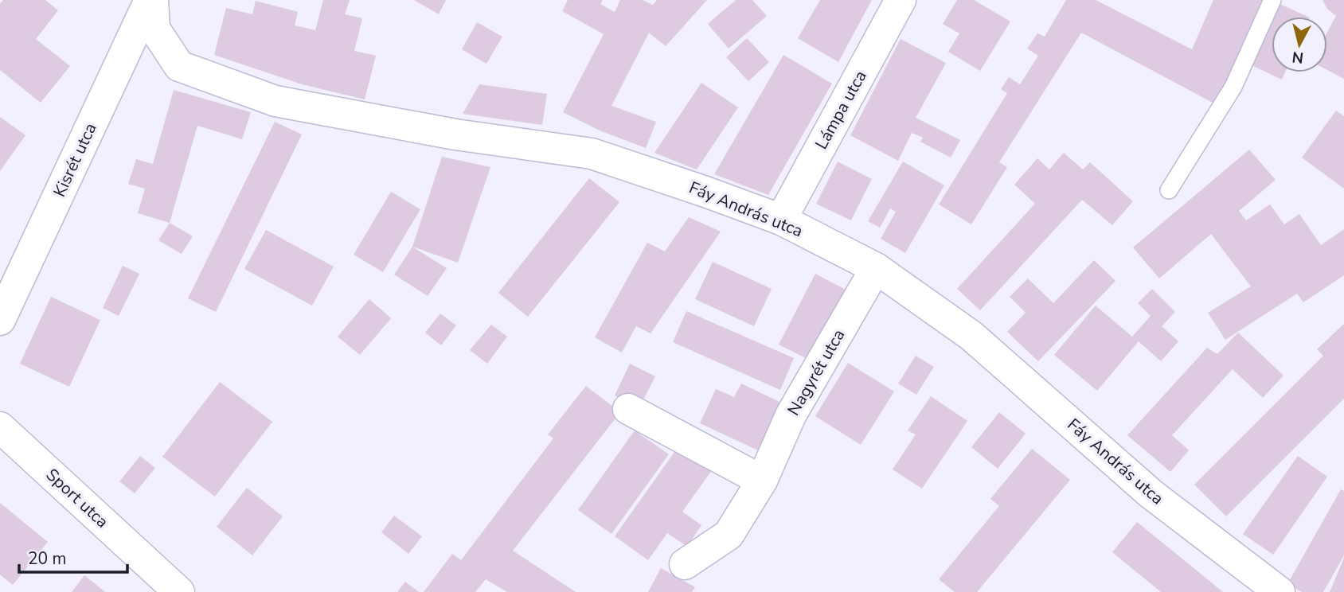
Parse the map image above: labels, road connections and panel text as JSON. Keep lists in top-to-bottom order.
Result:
{
  "streets": {
    "street": [
      "Lámpa utca",
      "Kisrét utca",
      "Fáy András utca",
      "Nagyrét utca",
      "Sport utca"
    ]
  },
  "crossings": [
    ["Lámpa utca", "Fáy András utca"],
    ["Kisrét utca", "Fáy András utca"],
    ["Fáy András utca", "Nagyrét utca"]
  ],
  "scale_bar": "20 m",
  "north": "bottom"
}
